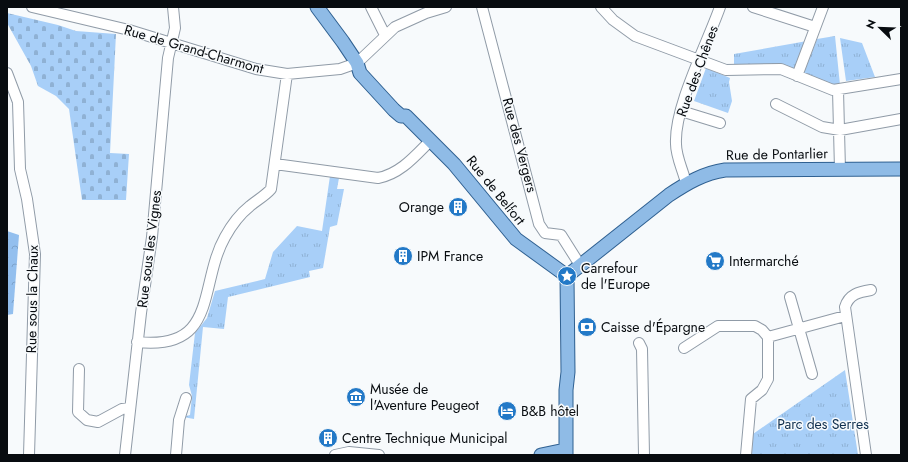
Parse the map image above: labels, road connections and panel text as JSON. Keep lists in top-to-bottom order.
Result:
{
  "streets": {
    "main road": ["Rue de Pontarlier", "Rue de Belfort"],
    "street": [
      "Rue de Grand-Charmont",
      "Rue des Chênes",
      "Rue des Vergers",
      "Rue sous les Vignes",
      "Rue sous la Chaux"
    ]
  },
  "crossings": [
    ["Rue de Grand-Charmont", "Rue de Belfort"],
    ["Rue de Grand-Charmont", "Rue sous les Vignes"],
    ["Rue des Chênes", "Rue de Pontarlier"],
    ["Rue des Vergers", "Rue de Pontarlier"],
    ["Rue de Pontarlier", "Rue de Belfort"]
  ],
  "parks": ["Parc des Serres"],
  "places": {
    "building": ["Orange", "IPM France", "Centre Technique Municipal"],
    "supermarket": ["Intermarché"],
    "place": ["Carrefour de l'Europe"],
    "bank": ["Caisse d'Épargne"],
    "museum": ["Musée de l'Aventure Peugeot"],
    "hotel": ["B&B hôtel"]
  },
  "north": "top left"
}
